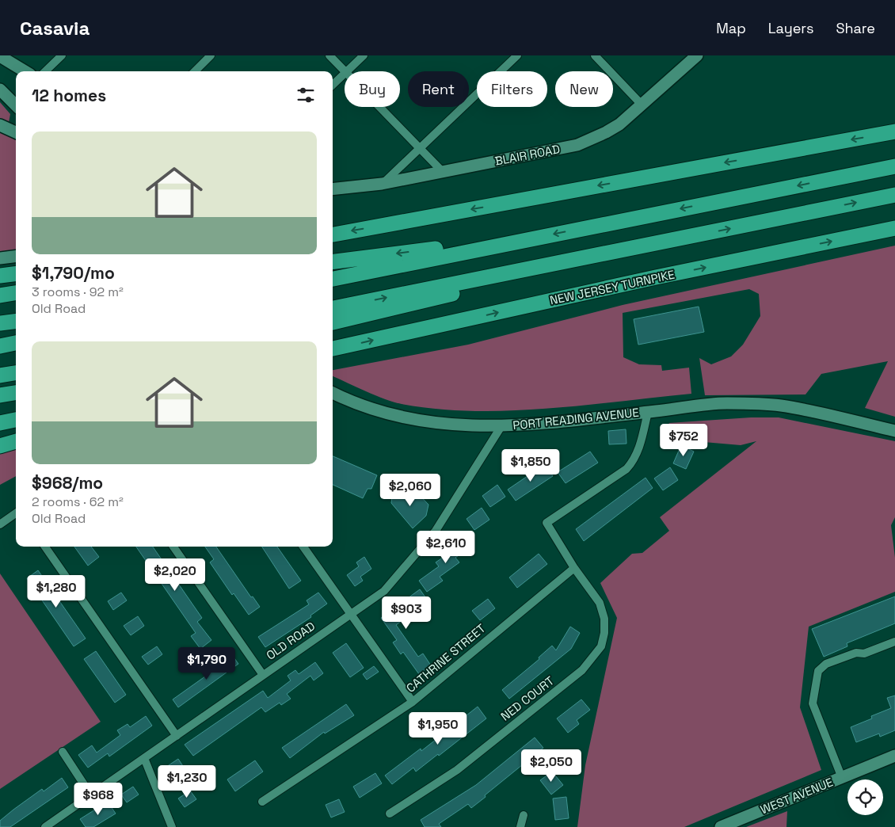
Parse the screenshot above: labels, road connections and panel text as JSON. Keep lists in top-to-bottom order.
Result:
{
  "streets": {
    "highway": ["NEW JERSEY TURNPIKE"],
    "main road": ["BLAIR ROAD", "PORT READING AVENUE", "WEST AVENUE"],
    "street": ["OLD ROAD", "CATHRINE STREET", "NED COURT"]
  },
  "crossings": [
    ["PORT READING AVENUE", "OLD ROAD"],
    ["CATHRINE STREET", "NED COURT"]
  ],
  "page": {
    "header": "Casavia",
    "nav": ["Map", "Layers", "Share"],
    "chip": [
      "Buy",
      "Rent",
      "Filters",
      "New"
    ],
    "heading": "12 homes",
    "list": [
      {
        "name": "$1,790/mo",
        "note": "3 rooms · 92 m² · Old Road"
      },
      {
        "name": "$968/mo",
        "note": "2 rooms · 62 m² · Old Road"
      }
    ],
    "price": [
      "$752",
      "$1,850",
      "$2,060",
      "$2,610",
      "$2,020",
      "$1,280",
      "$903",
      "$1,790",
      "$1,950",
      "$2,050",
      "$1,230",
      "$968"
    ]
  }
}
